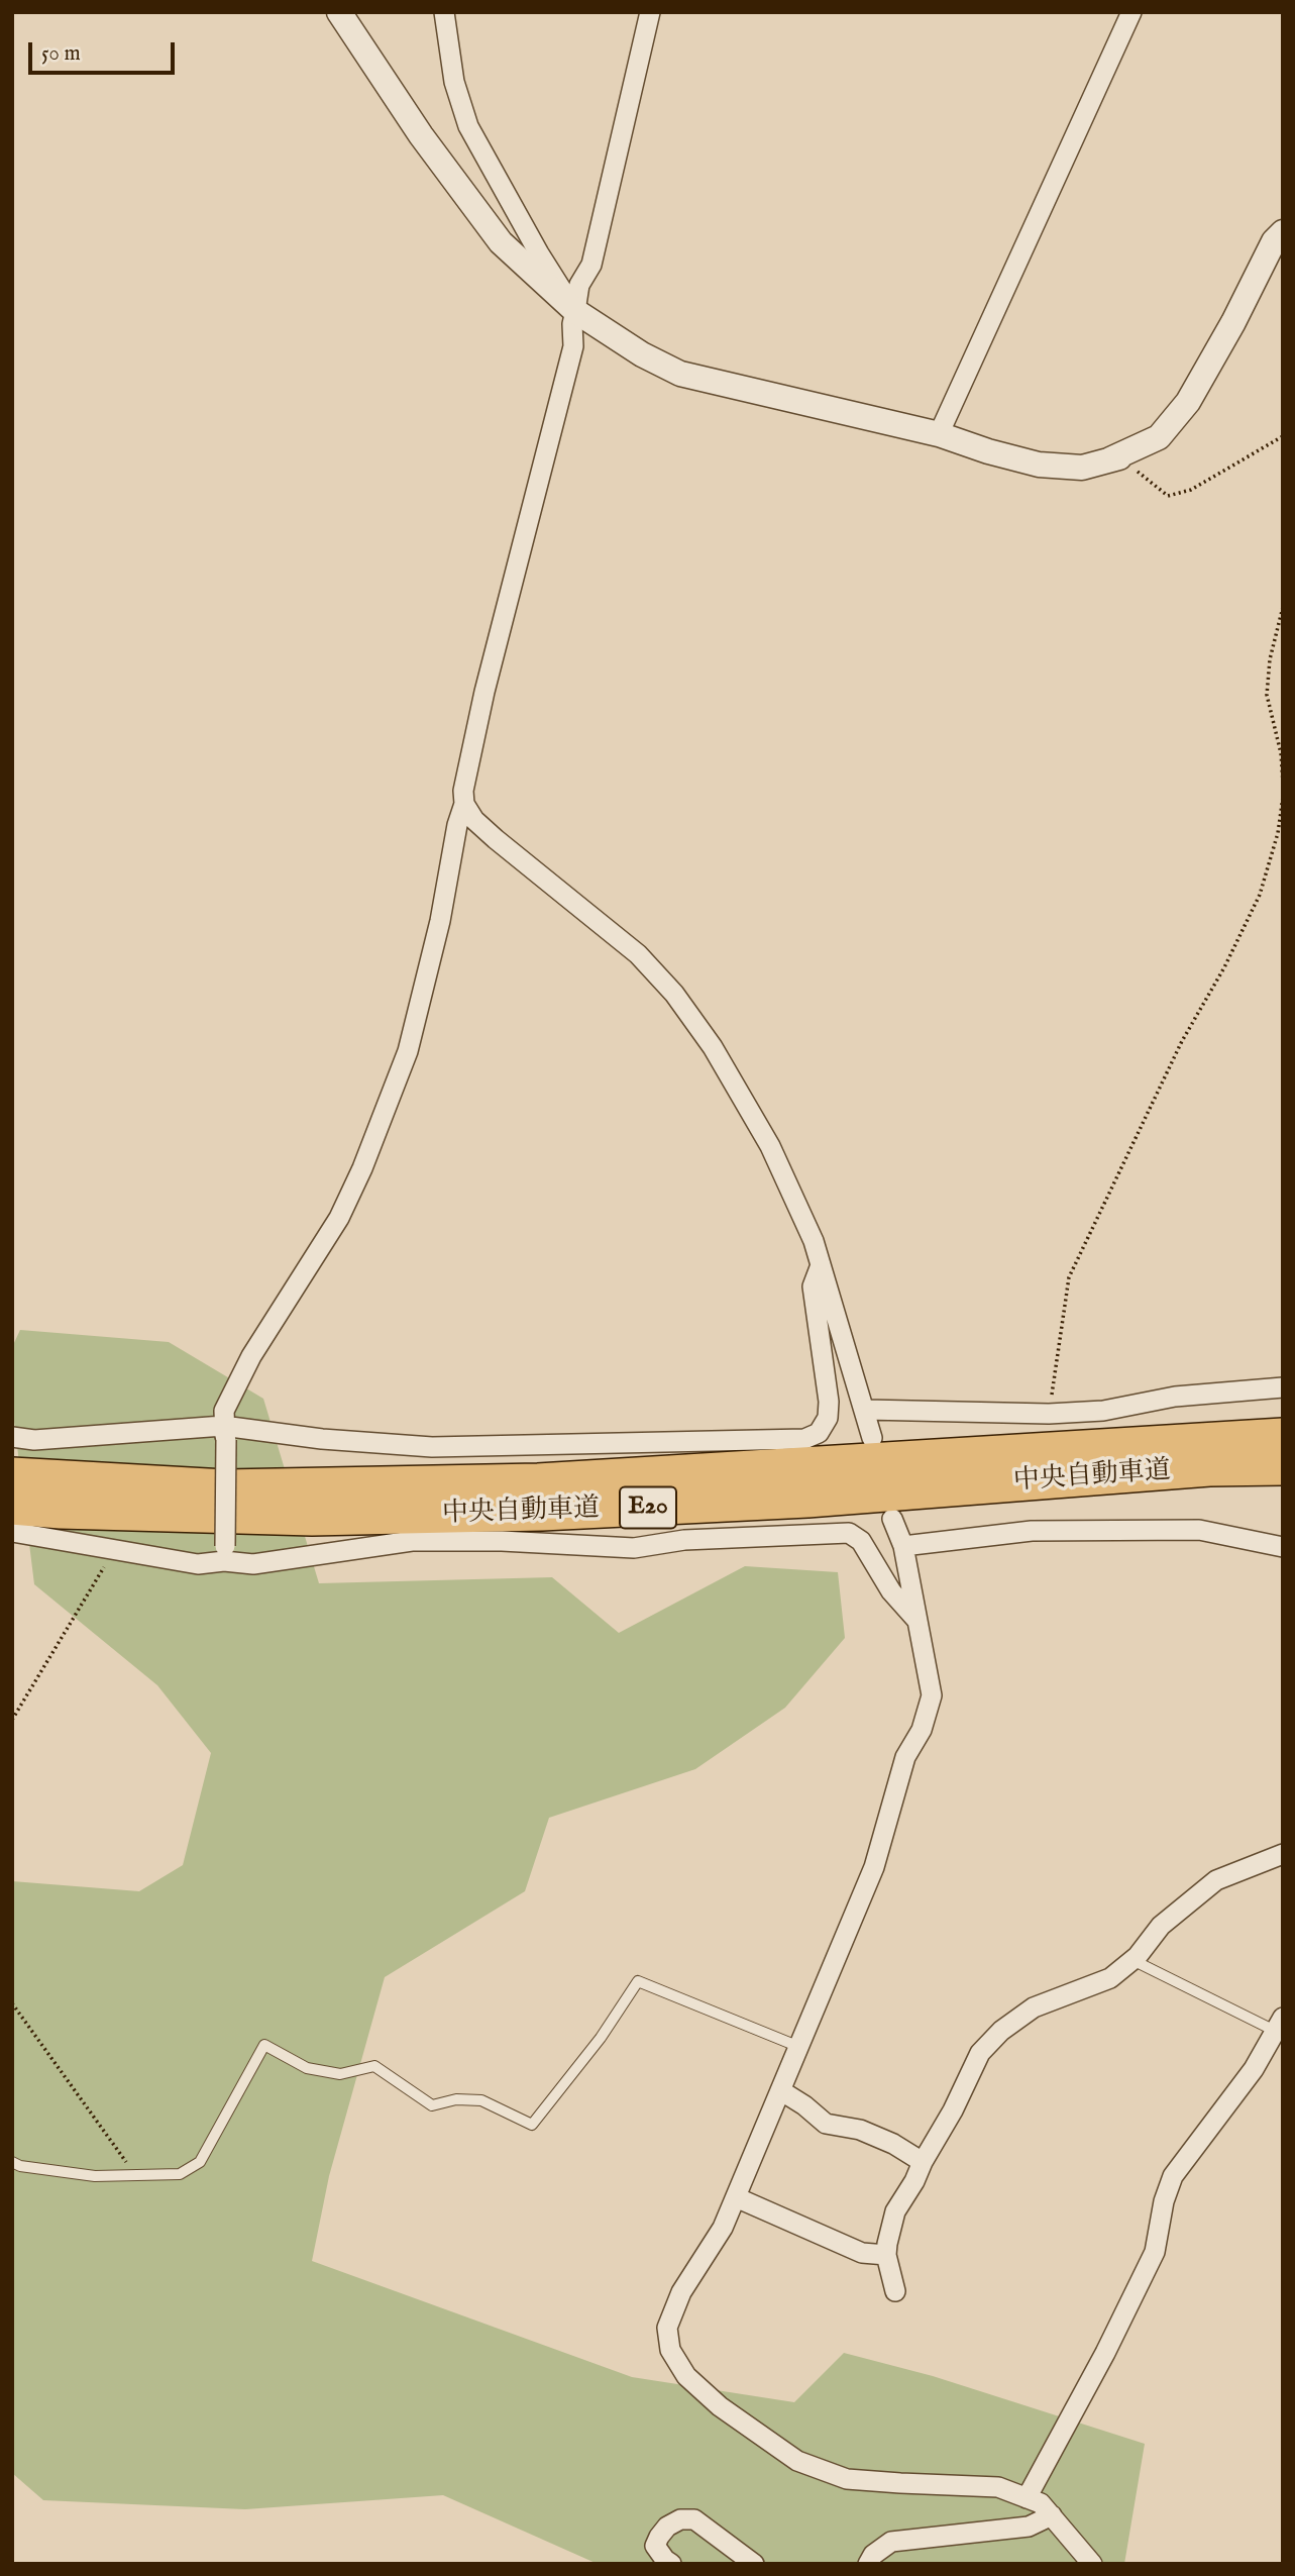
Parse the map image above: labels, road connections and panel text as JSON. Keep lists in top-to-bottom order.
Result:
{
  "streets": {
    "highway": ["中央自動車道", "E20"]
  },
  "scale_bar": "50 m"
}
